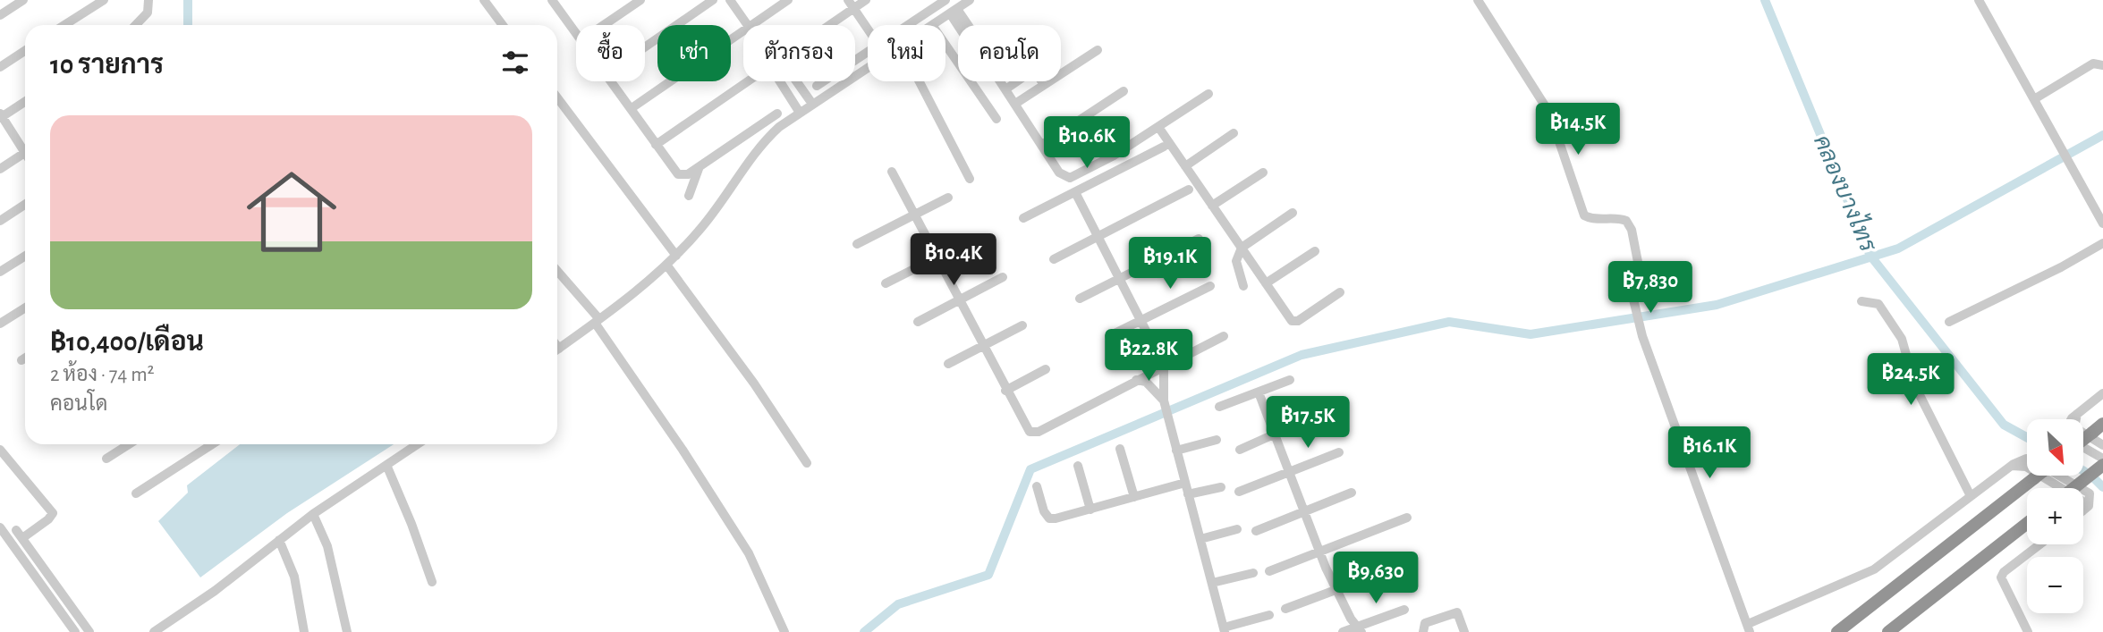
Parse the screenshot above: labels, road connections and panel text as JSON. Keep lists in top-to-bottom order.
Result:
{
  "water": ["คลองบางไทร"],
  "north": "bottom right",
  "page": {
    "chip": [
      "ซื้อ",
      "เช่า",
      "ตัวกรอง",
      "ใหม่",
      "คอนโด"
    ],
    "heading": "10 รายการ",
    "list": [
      {
        "name": "฿10,400/เดือน",
        "note": "2 ห้อง · 74 m² · คอนโด"
      }
    ],
    "price": [
      "฿14.5K",
      "฿10.6K",
      "฿10.4K",
      "฿19.1K",
      "฿7,830",
      "฿22.8K",
      "฿24.5K",
      "฿17.5K",
      "฿16.1K",
      "฿9,630"
    ],
    "map_buttons": ["+", "−"]
  }
}
